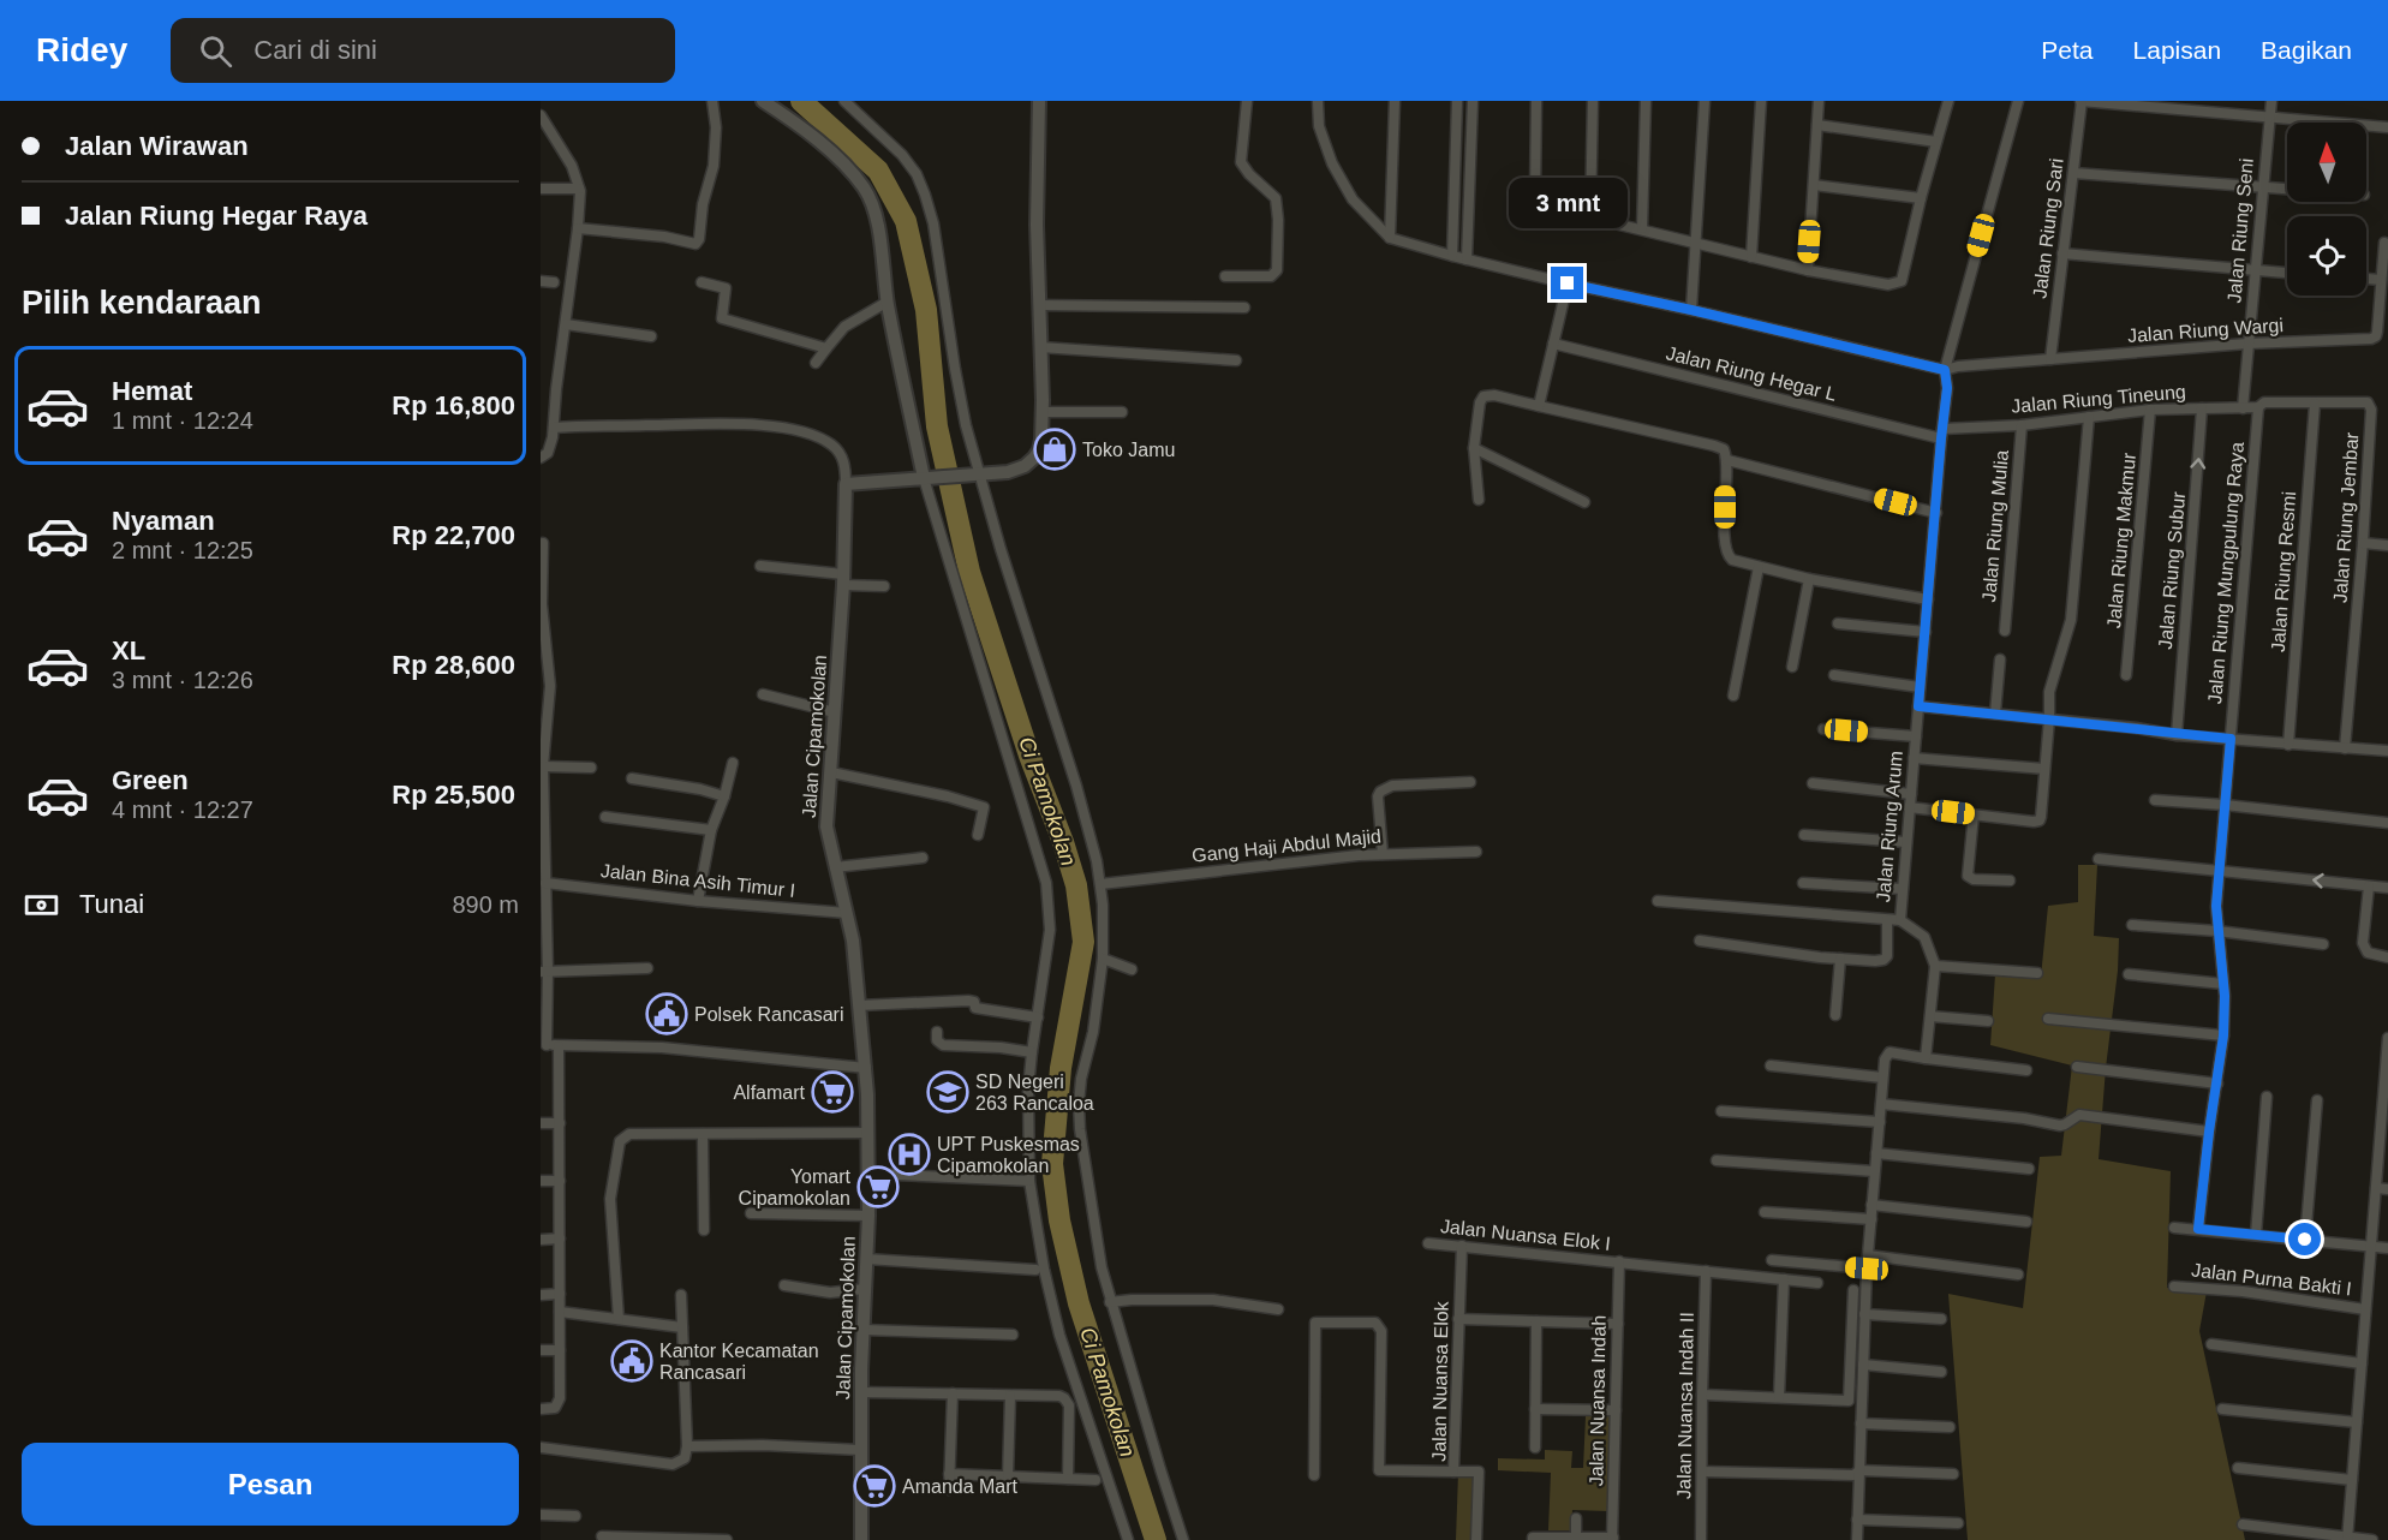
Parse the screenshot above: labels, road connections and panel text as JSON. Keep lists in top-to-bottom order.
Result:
{
  "streets": {
    "street": [
      "Jalan Riung Sari",
      "Jalan Riung Seni",
      "Jalan Riung Wargi",
      "Jalan Riung Hegar L",
      "Jalan Riung Tineung",
      "Jalan Riung Jembar",
      "Jalan Riung Mulia",
      "Jalan Riung Makmur",
      "Jalan Riung Subur",
      "Jalan Riung Resmi",
      "Jalan Riung Mungpulung Raya",
      "Jalan Cipamokolan",
      "Jalan Riung Arum",
      "Gang Haji Abdul Majid",
      "Jalan Bina Asih Timur I",
      "Jalan Nuansa Elok I",
      "Jalan Purna Bakti I",
      "Jalan Nuansa Elok",
      "Jalan Nuansa Indah",
      "Jalan Nuansa Indah II"
    ]
  },
  "crossings": [
    ["Jalan Riung Sari", "Jalan Riung Wargi"],
    ["Jalan Riung Seni", "Jalan Riung Wargi"],
    ["Jalan Riung Seni", "Jalan Riung Tineung"],
    ["Jalan Riung Wargi", "Jalan Riung Arum"],
    ["Jalan Riung Hegar L", "Jalan Riung Tineung"],
    ["Jalan Riung Hegar L", "Jalan Riung Arum"],
    ["Jalan Riung Tineung", "Jalan Riung Jembar"],
    ["Jalan Riung Tineung", "Jalan Riung Mulia"],
    ["Jalan Riung Tineung", "Jalan Riung Makmur"],
    ["Jalan Riung Tineung", "Jalan Riung Subur"],
    ["Jalan Riung Tineung", "Jalan Riung Mungpulung Raya"],
    ["Jalan Riung Tineung", "Jalan Riung Arum"],
    ["Jalan Riung Jembar", "Jalan Riung Resmi"],
    ["Jalan Riung Jembar", "Jalan Riung Mungpulung Raya"],
    ["Jalan Cipamokolan", "Jalan Bina Asih Timur I"],
    ["Jalan Nuansa Elok I", "Jalan Nuansa Elok"],
    ["Jalan Nuansa Elok I", "Jalan Nuansa Indah"],
    ["Jalan Nuansa Elok I", "Jalan Nuansa Indah II"]
  ],
  "one_way": ["Jalan Riung Subur"],
  "water": ["Ci Pamokolan"],
  "places": {
    "shop": ["Toko Jamu"],
    "public building": ["Polsek Rancasari", "Kantor Kecamatan Rancasari"],
    "supermarket": ["Alfamart", "Yomart Cipamokolan", "Amanda Mart"],
    "school or university": ["SD Negeri 263 Rancaloa"],
    "hospital": ["UPT Puskesmas Cipamokolan"]
  },
  "north": "top",
  "page": {
    "header": "Ridey",
    "search": "Cari di sini",
    "nav": ["Peta", "Lapisan", "Bagikan"],
    "banner": ["Jalan Wirawan", "Jalan Riung Hegar Raya"],
    "bubble": "3 mnt",
    "heading": "Pilih kendaraan",
    "list": [
      {
        "name": "Hemat",
        "note": "1 mnt · 12:24",
        "value": "Rp 16,800"
      },
      {
        "name": "Nyaman",
        "note": "2 mnt · 12:25",
        "value": "Rp 22,700"
      },
      {
        "name": "XL",
        "note": "3 mnt · 12:26",
        "value": "Rp 28,600"
      },
      {
        "name": "Green",
        "note": "4 mnt · 12:27",
        "value": "Rp 25,500"
      }
    ],
    "pay": ["Tunai", "890 m"],
    "buttons": "Pesan"
  }
}
